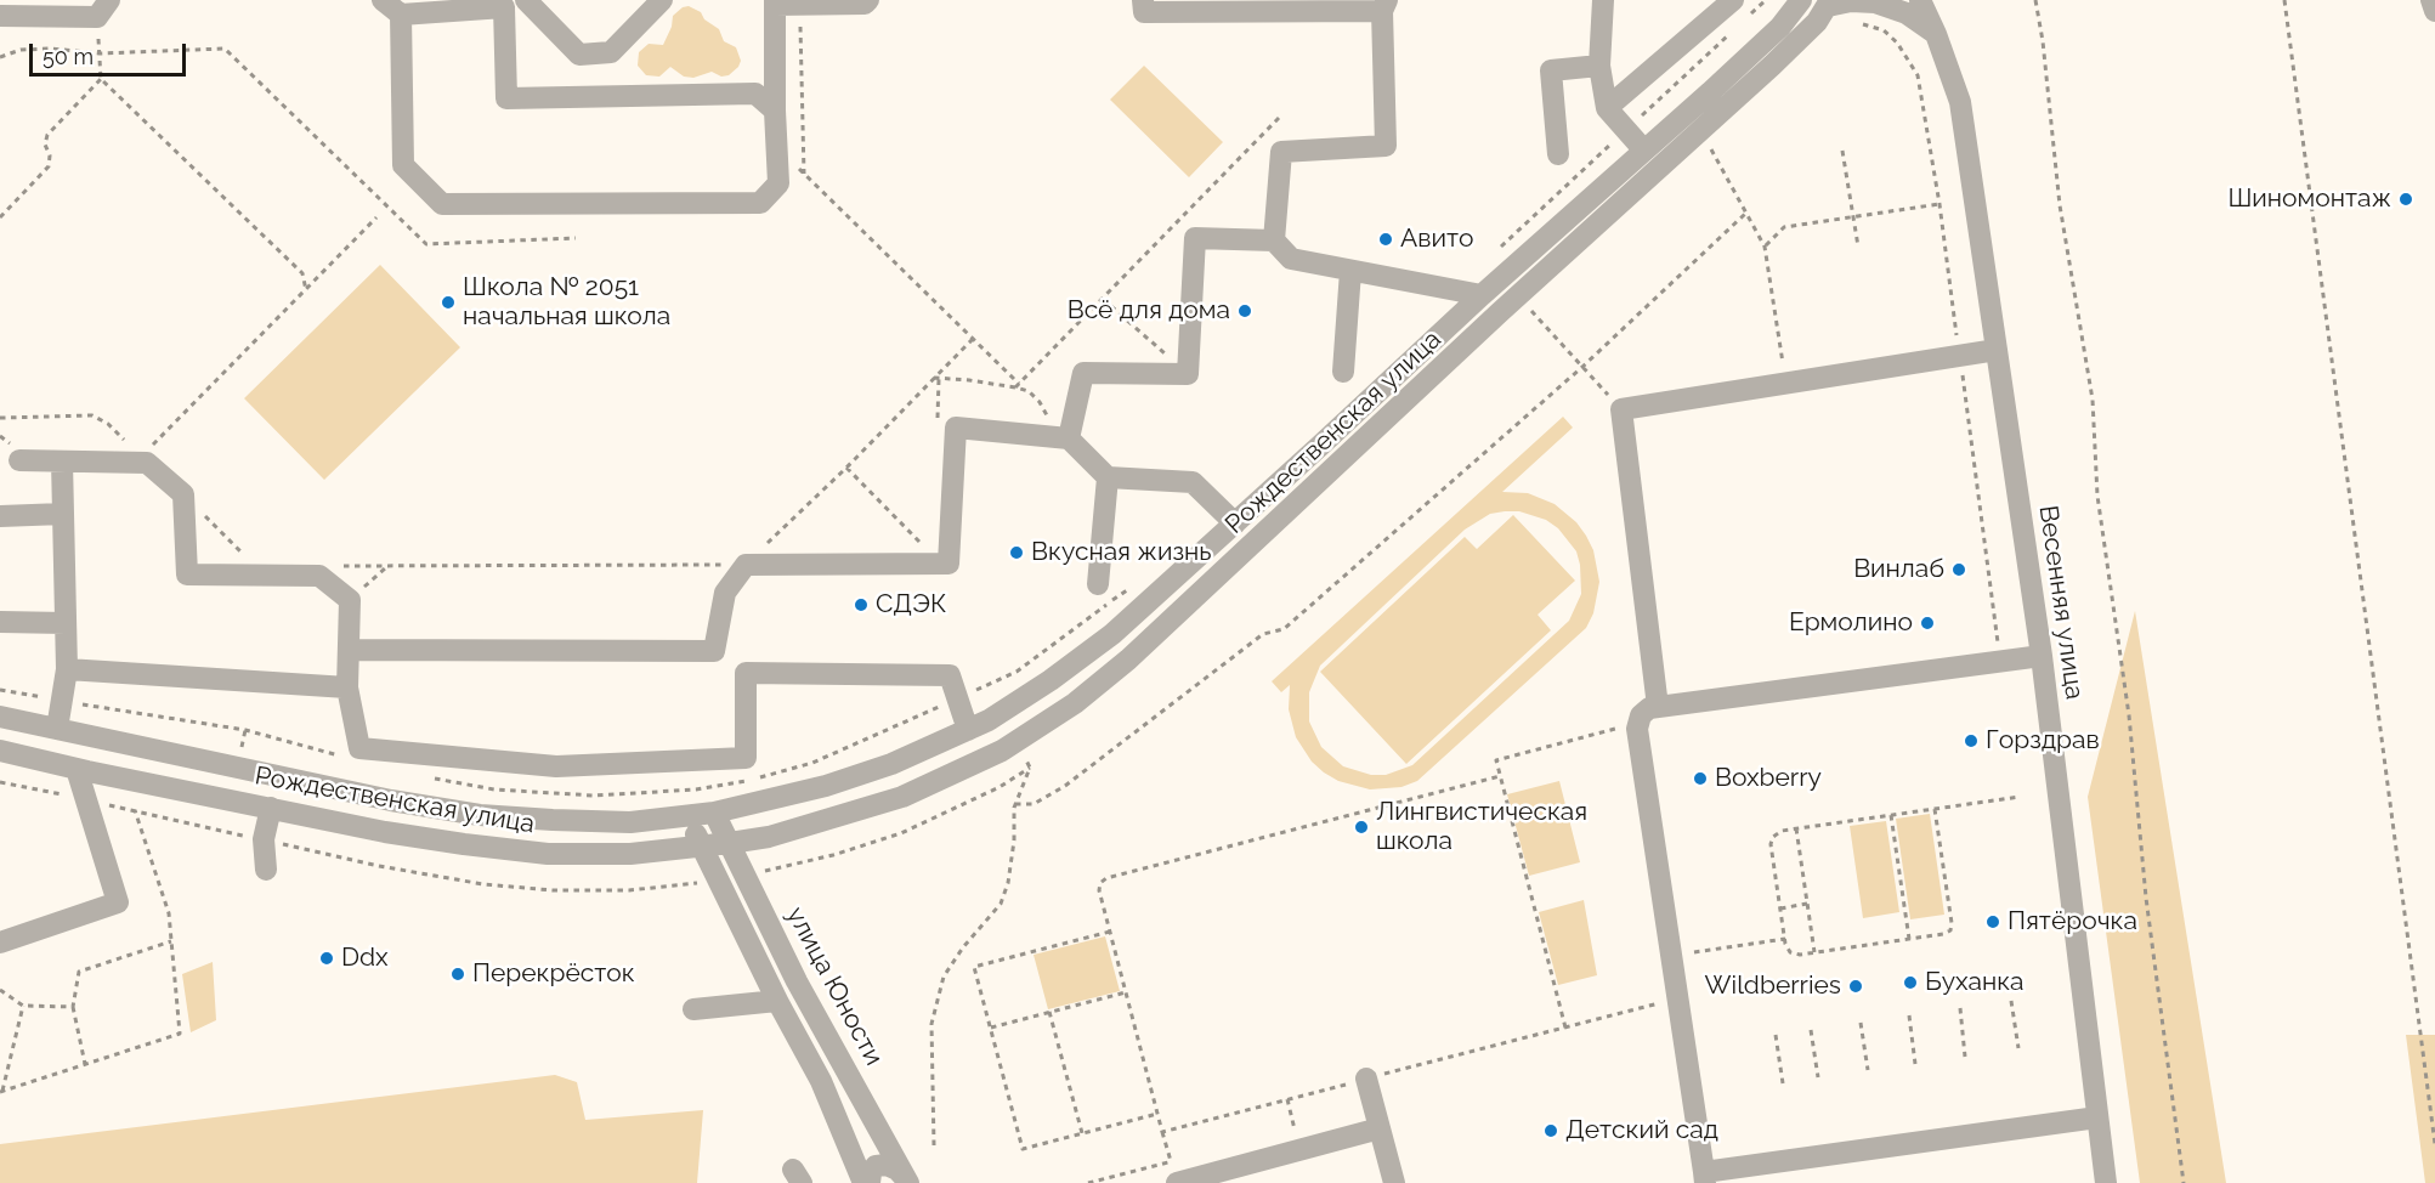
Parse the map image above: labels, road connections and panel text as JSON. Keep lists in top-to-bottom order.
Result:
{
  "streets": {
    "street": ["Рождественская улица", "Весенняя улица", "улица Юности"]
  },
  "crossings": [
    ["Рождественская улица", "улица Юности"]
  ],
  "places": [
    "Шиномонтаж",
    "Авито",
    "Школа № 2051 начальная школа",
    "Всё для дома",
    "Вкусная жизнь",
    "Винлаб",
    "СДЭК",
    "Ермолино",
    "Горздрав",
    "Boxberry",
    "Лингвистическая школа",
    "Пятёрочка",
    "Ddx",
    "Перекрёсток",
    "Буханка",
    "Wildberries",
    "Детский сад"
  ],
  "scale_bar": "50 m"
}
